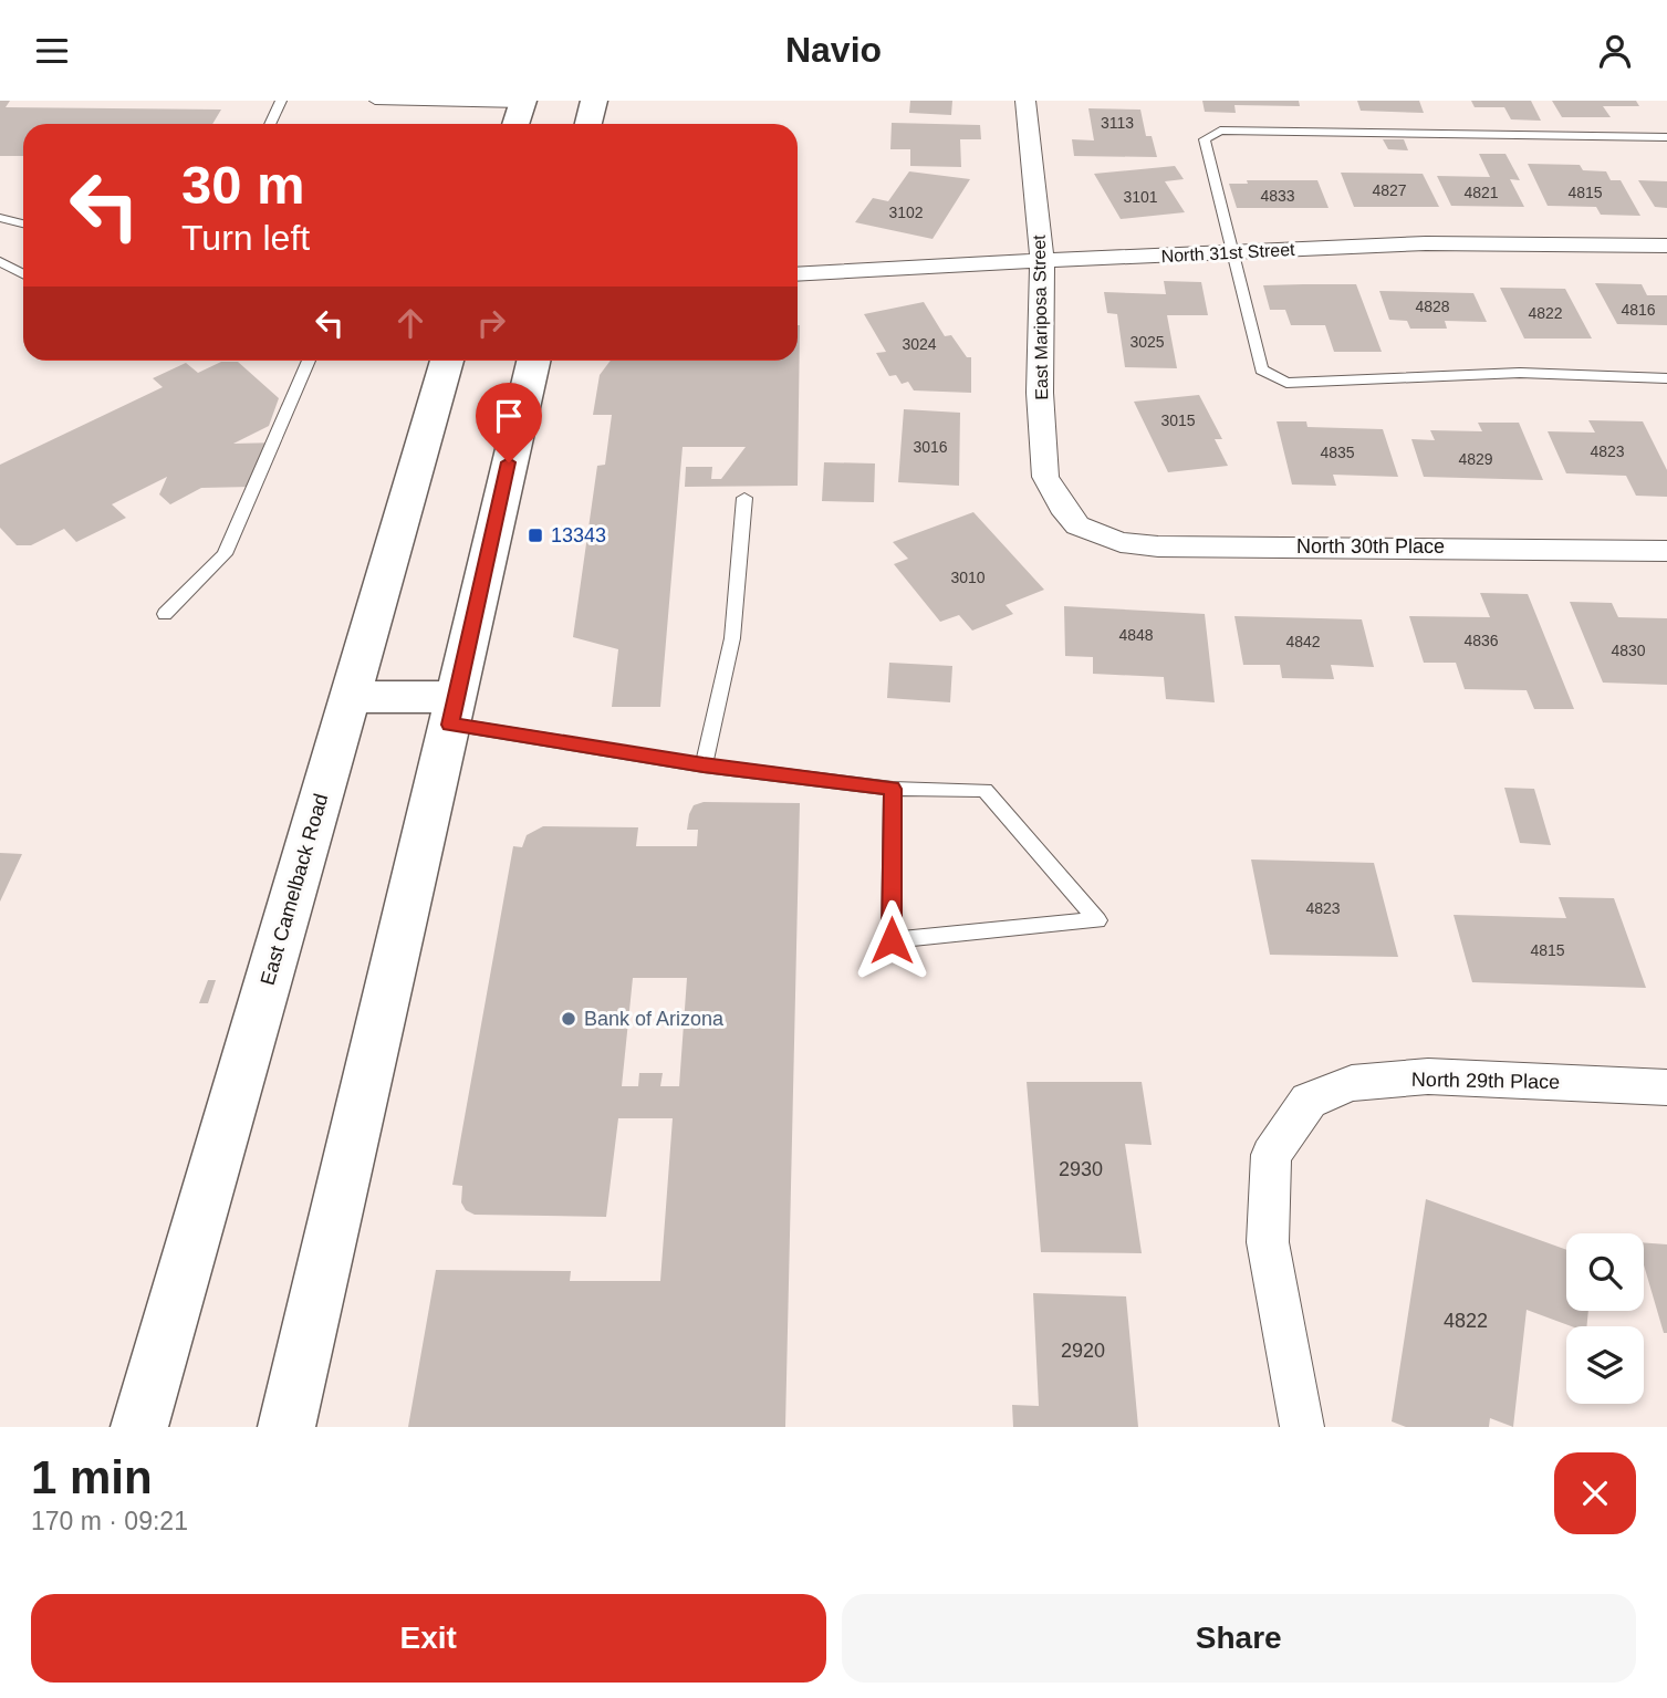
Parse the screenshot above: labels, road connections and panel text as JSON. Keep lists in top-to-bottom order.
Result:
{
  "streets": {
    "main road": ["East Camelback Road"],
    "street": [
      "North 31st Street",
      "East Mariposa Street",
      "North 30th Place",
      "North 29th Place"
    ]
  },
  "crossings": [
    ["North 31st Street", "East Mariposa Street"],
    ["East Mariposa Street", "North 30th Place"]
  ],
  "places": {
    "transit": ["13343"],
    "other": ["Bank of Arizona"]
  },
  "house_numbers": [
    "3113",
    "4827",
    "4821",
    "4815",
    "4833",
    "3101",
    "3102",
    "4828",
    "4816",
    "4822",
    "3025",
    "3024",
    "3015",
    "3016",
    "4823",
    "4835",
    "4829",
    "3010",
    "4848",
    "4836",
    "4842",
    "4830",
    "4823",
    "4815",
    "2930",
    "4822",
    "2920"
  ],
  "page": {
    "header": "Navio",
    "turn": ["30 m", "Turn left"],
    "heading": ["1 min", "170 m · 09:21"],
    "buttons": ["Exit", "Share"]
  }
}
